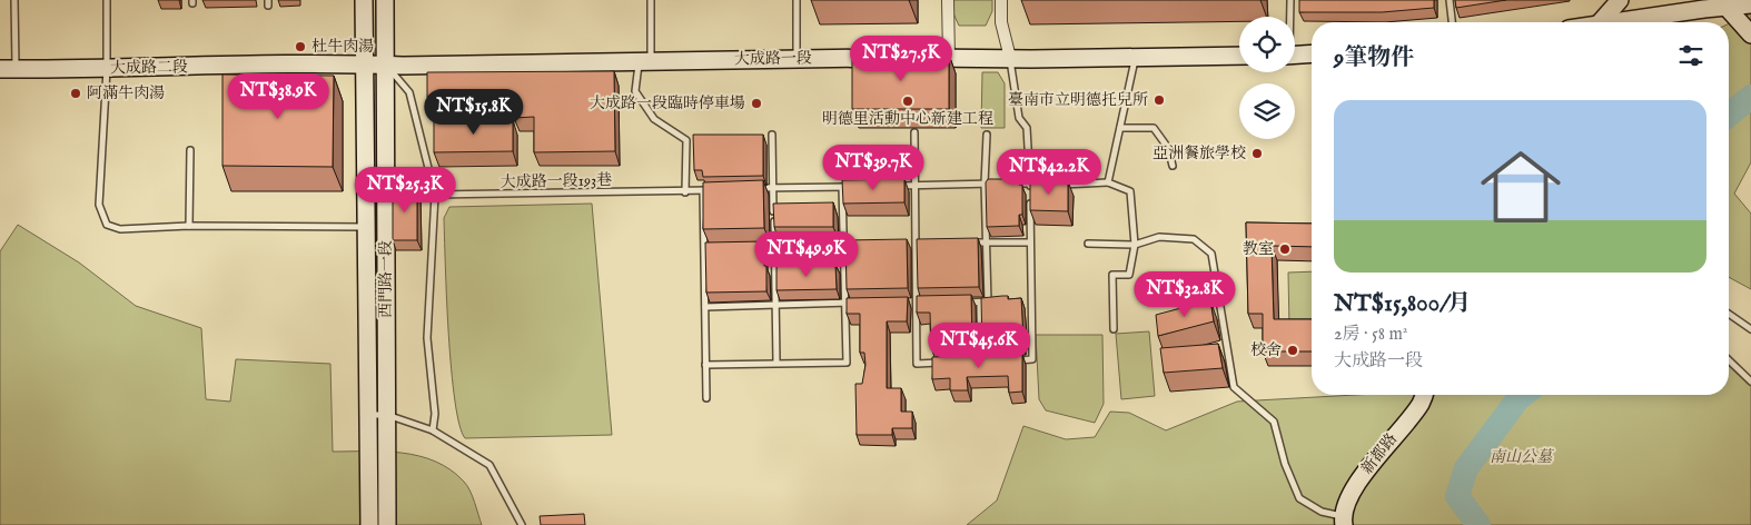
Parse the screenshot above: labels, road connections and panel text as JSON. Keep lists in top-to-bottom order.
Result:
{
  "streets": {
    "street": [
      "大成路一段",
      "大成路二段",
      "西門路一段",
      "新都路"
    ],
    "lane": ["大成路一段193巷"]
  },
  "crossings": [
    ["大成路一段", "大成路二段"],
    ["大成路一段", "西門路一段"],
    ["大成路二段", "西門路一段"]
  ],
  "parks": ["南山公墓"],
  "places": [
    "杜牛肉湯",
    "阿滿牛肉湯",
    "臺南市立明德托兒所",
    "明德里活動中心新建工程",
    "大成路一段臨時停車場",
    "亞洲餐旅學校",
    "教室",
    "校舍"
  ],
  "page": {
    "heading": "9筆物件",
    "price": [
      "NT$27.5K",
      "NT$38.9K",
      "NT$15.8K",
      "NT$39.7K",
      "NT$42.2K",
      "NT$25.3K",
      "NT$49.9K",
      "NT$32.8K",
      "NT$45.6K"
    ],
    "list": [
      {
        "name": "NT$15,800/月",
        "note": "2房 · 58 m² · 大成路一段"
      }
    ]
  }
}
